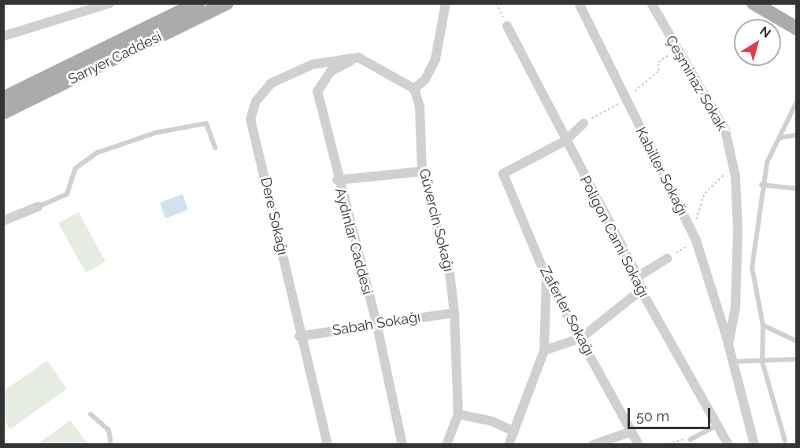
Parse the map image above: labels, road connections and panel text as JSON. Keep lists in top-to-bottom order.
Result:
{
  "streets": {
    "main road": ["Sarıyer Caddesi"],
    "street": [
      "Çeşminaz Sokak",
      "Kabiller Sokağı",
      "Dere Sokağı",
      "Güvercin Sokağı",
      "Poligon Cami Sokağı",
      "Aydınlar Caddesi",
      "Zaferler Sokağı",
      "Sabah Sokağı"
    ]
  },
  "crossings": [
    ["Çeşminaz Sokak", "Kabiller Sokağı"],
    ["Dere Sokağı", "Aydınlar Caddesi"],
    ["Dere Sokağı", "Sabah Sokağı"],
    ["Güvercin Sokağı", "Sabah Sokağı"],
    ["Poligon Cami Sokağı", "Zaferler Sokağı"],
    ["Aydınlar Caddesi", "Sabah Sokağı"]
  ],
  "scale_bar": "50 m",
  "north": "top right"
}
